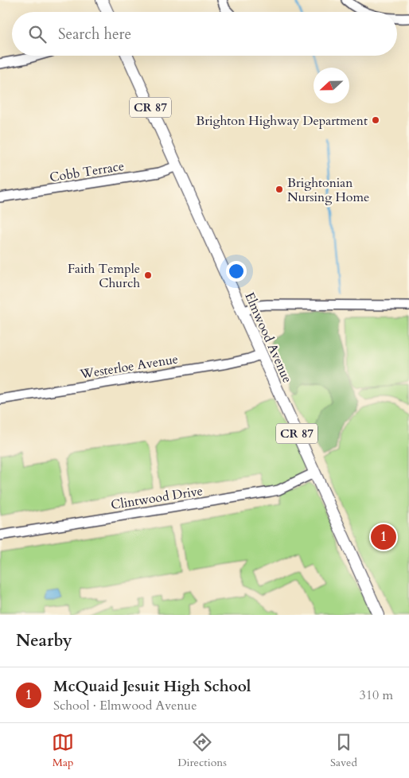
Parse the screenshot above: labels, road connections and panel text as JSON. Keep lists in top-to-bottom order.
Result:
{
  "streets": {
    "main road": ["CR 87", "Elmwood Avenue"],
    "street": ["Cobb Terrace", "Westerloe Avenue", "Clintwood Drive"]
  },
  "crossings": [
    ["Cobb Terrace", "Elmwood Avenue"],
    ["Elmwood Avenue", "Westerloe Avenue"],
    ["Elmwood Avenue", "Clintwood Drive"]
  ],
  "places": ["Brighton Highway Department", "Brightonian Nursing Home", "Faith Temple Church"],
  "north": "left",
  "page": {
    "search": "Search here",
    "pins": "1",
    "heading": "Nearby",
    "list": [
      {
        "mark": "1",
        "name": "McQuaid Jesuit High School",
        "note": "School · Elmwood Avenue",
        "value": "310 m"
      }
    ],
    "nav": ["Map", "Directions", "Saved"]
  }
}
